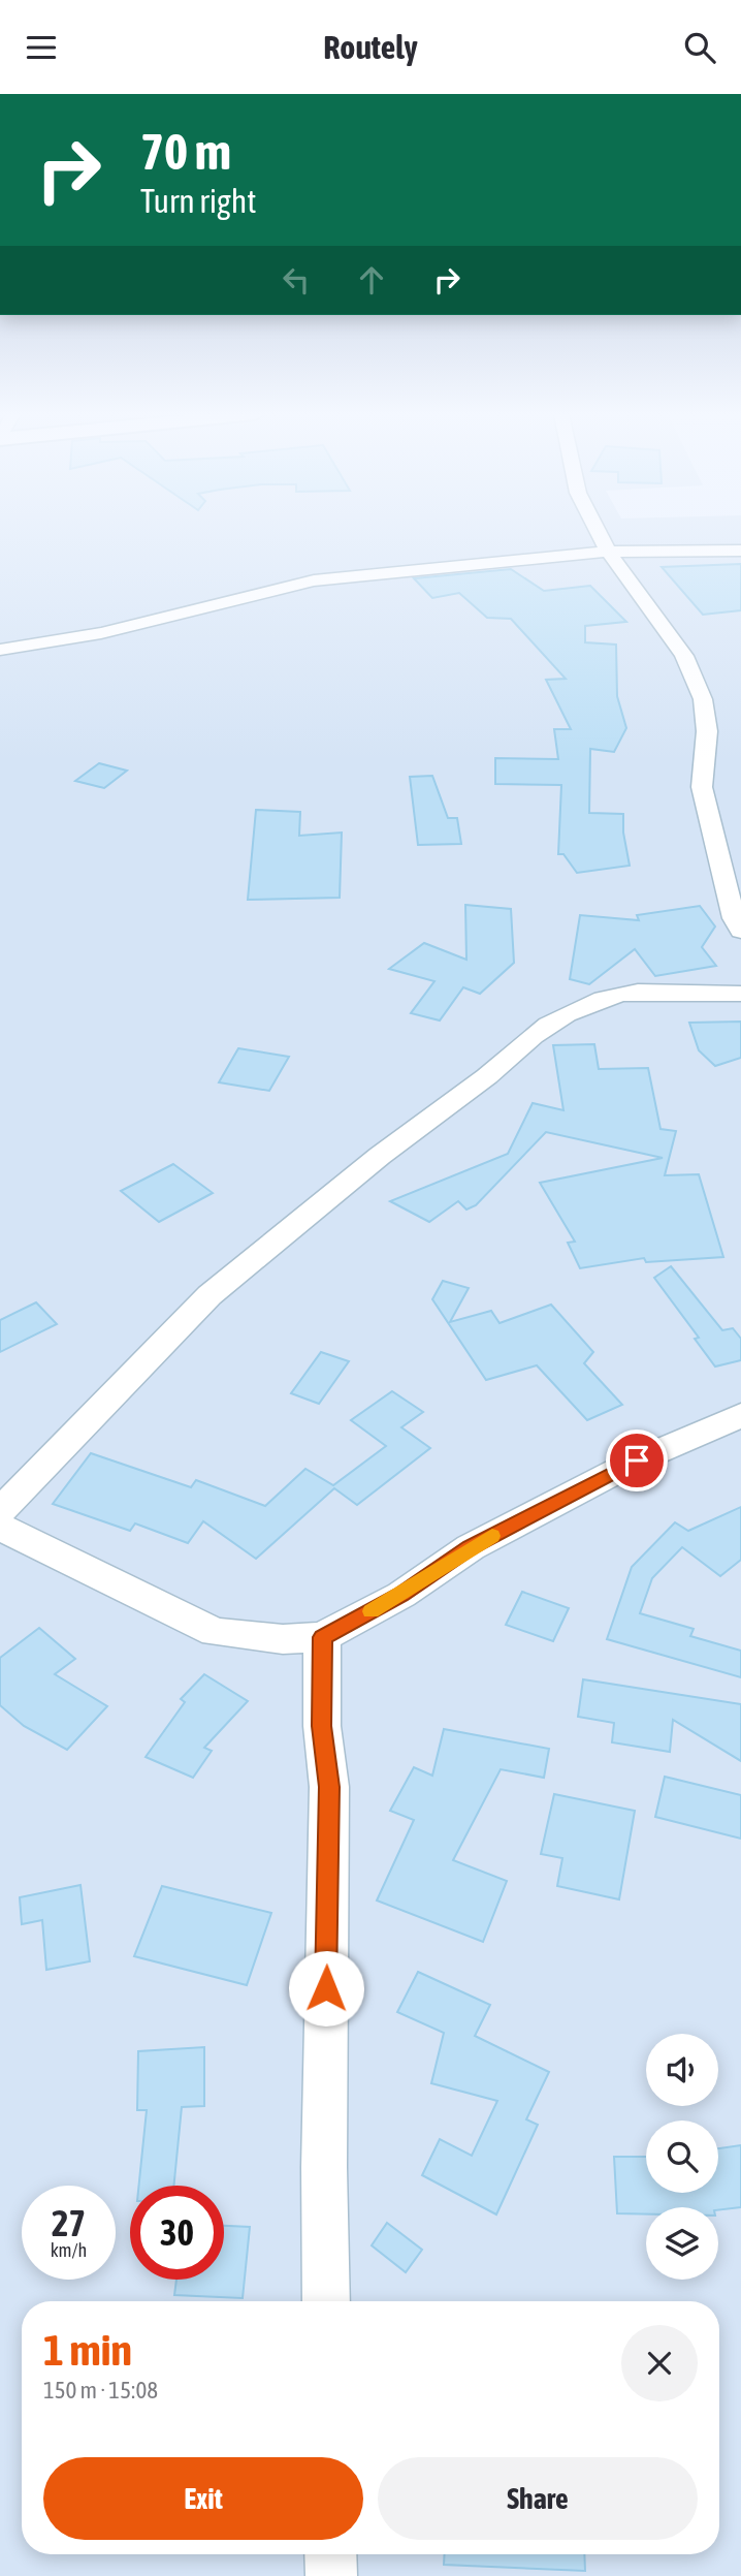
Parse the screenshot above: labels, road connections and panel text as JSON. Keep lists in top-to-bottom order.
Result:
{
  "page": {
    "header": "Routely",
    "turn": ["70 m", "Turn right"],
    "speed": "27 km/h",
    "limit": "30",
    "heading": ["1 min", "150 m · 15:08"],
    "buttons": ["Exit", "Share"]
  }
}
